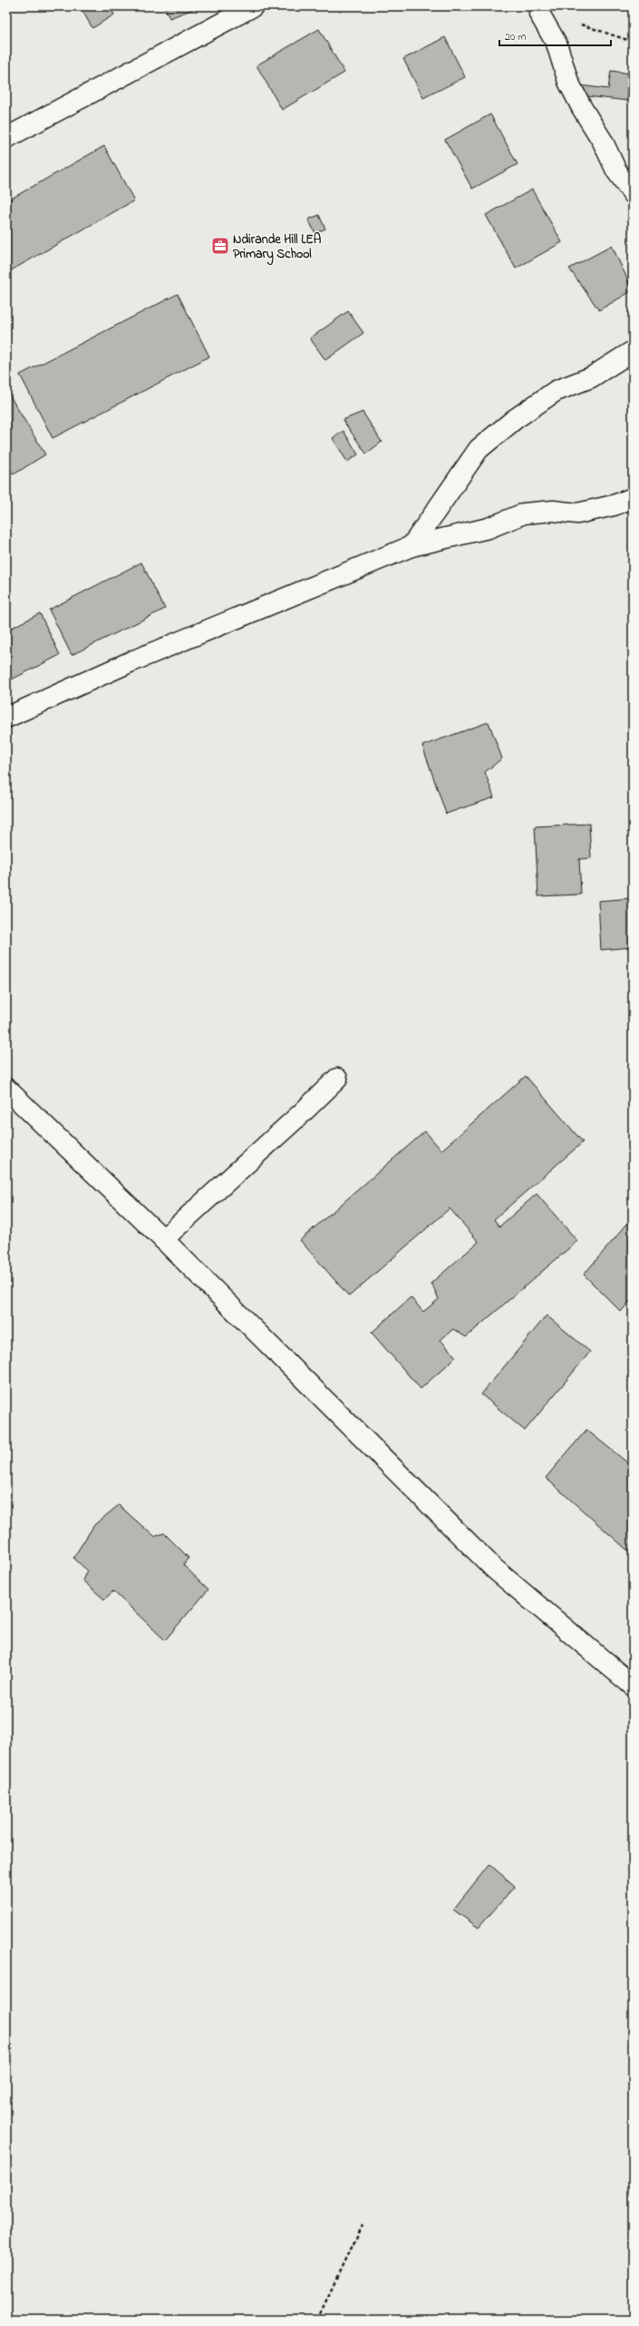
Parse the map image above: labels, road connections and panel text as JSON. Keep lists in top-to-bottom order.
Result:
{
  "places": {
    "office": ["Ndirande Hill LEA Primary School"]
  },
  "scale_bar": "20 m"
}
